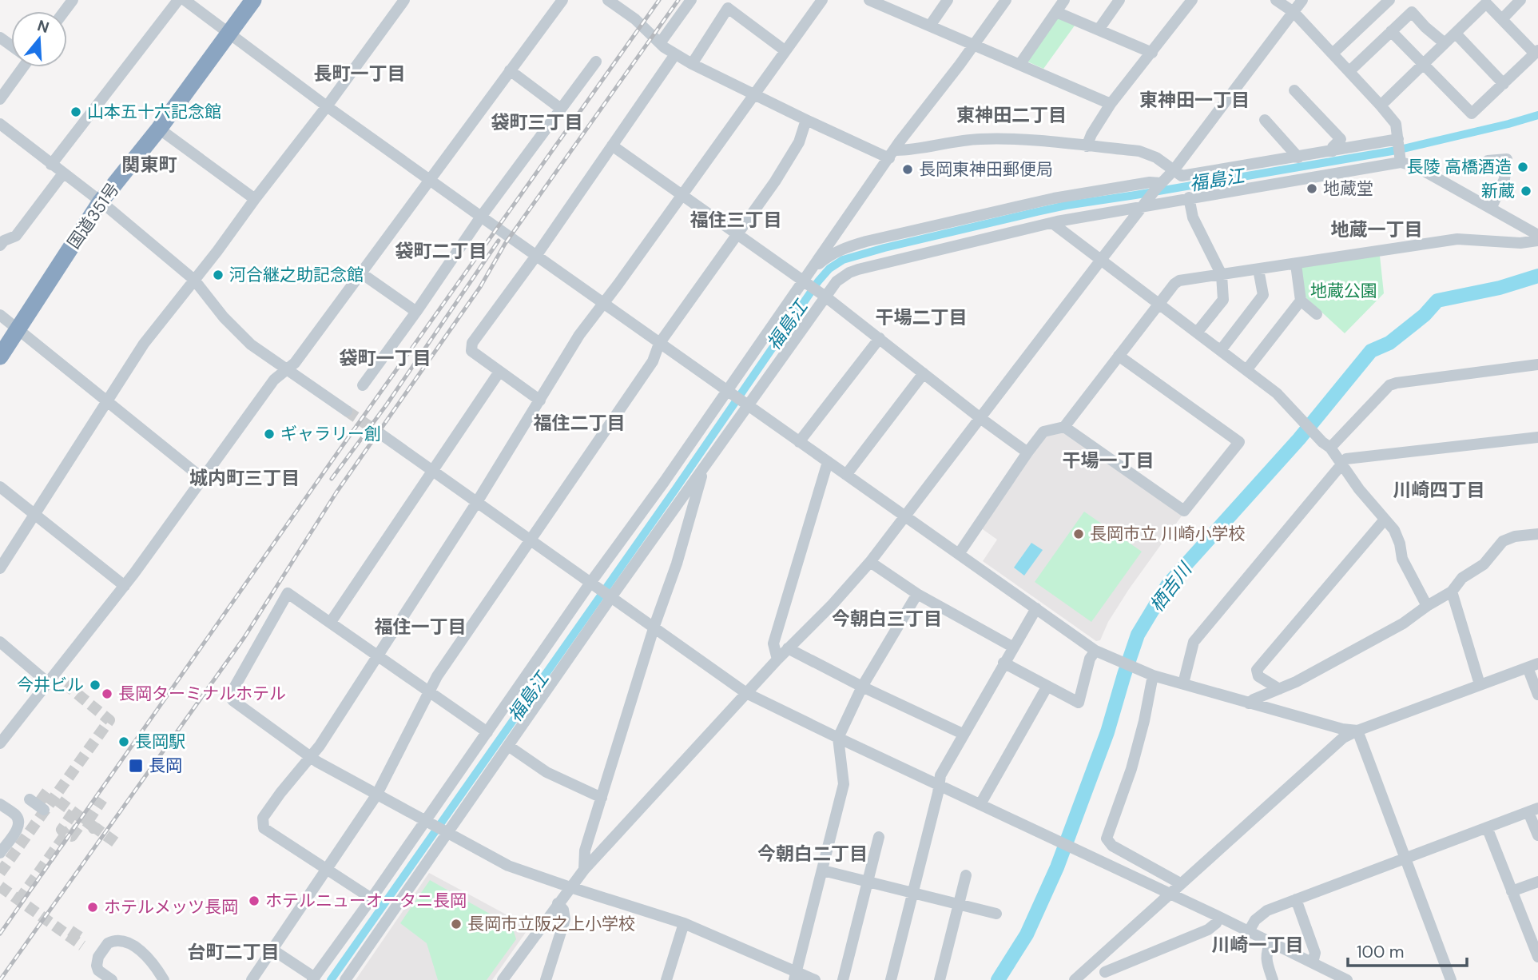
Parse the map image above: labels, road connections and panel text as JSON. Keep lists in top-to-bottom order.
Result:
{
  "streets": {
    "highway": ["国道351号"]
  },
  "districts": [
    "長町一丁目",
    "東神田一丁目",
    "東神田二丁目",
    "袋町三丁目",
    "関東町",
    "福住三丁目",
    "地蔵一丁目",
    "袋町二丁目",
    "干場二丁目",
    "袋町一丁目",
    "福住二丁目",
    "干場一丁目",
    "城内町三丁目",
    "川崎四丁目",
    "今朝白三丁目",
    "福住一丁目",
    "今朝白二丁目",
    "川崎一丁目",
    "台町二丁目"
  ],
  "water": ["福島江", "栖吉川"],
  "parks": ["地蔵公園"],
  "places": {
    "other": [
      "山本五十六記念館",
      "長陵 高橋酒造",
      "長岡東神田郵便局",
      "地蔵堂",
      "新蔵",
      "河合継之助記念館",
      "ギャラリー創",
      "長岡市立 川崎小学校",
      "今井ビル",
      "長岡ターミナルホテル",
      "長岡駅",
      "ホテルニューオータニ長岡",
      "ホテルメッツ長岡",
      "長岡市立阪之上小学校"
    ],
    "transit": ["長岡"]
  },
  "scale_bar": "100 m",
  "north": "top"
}
